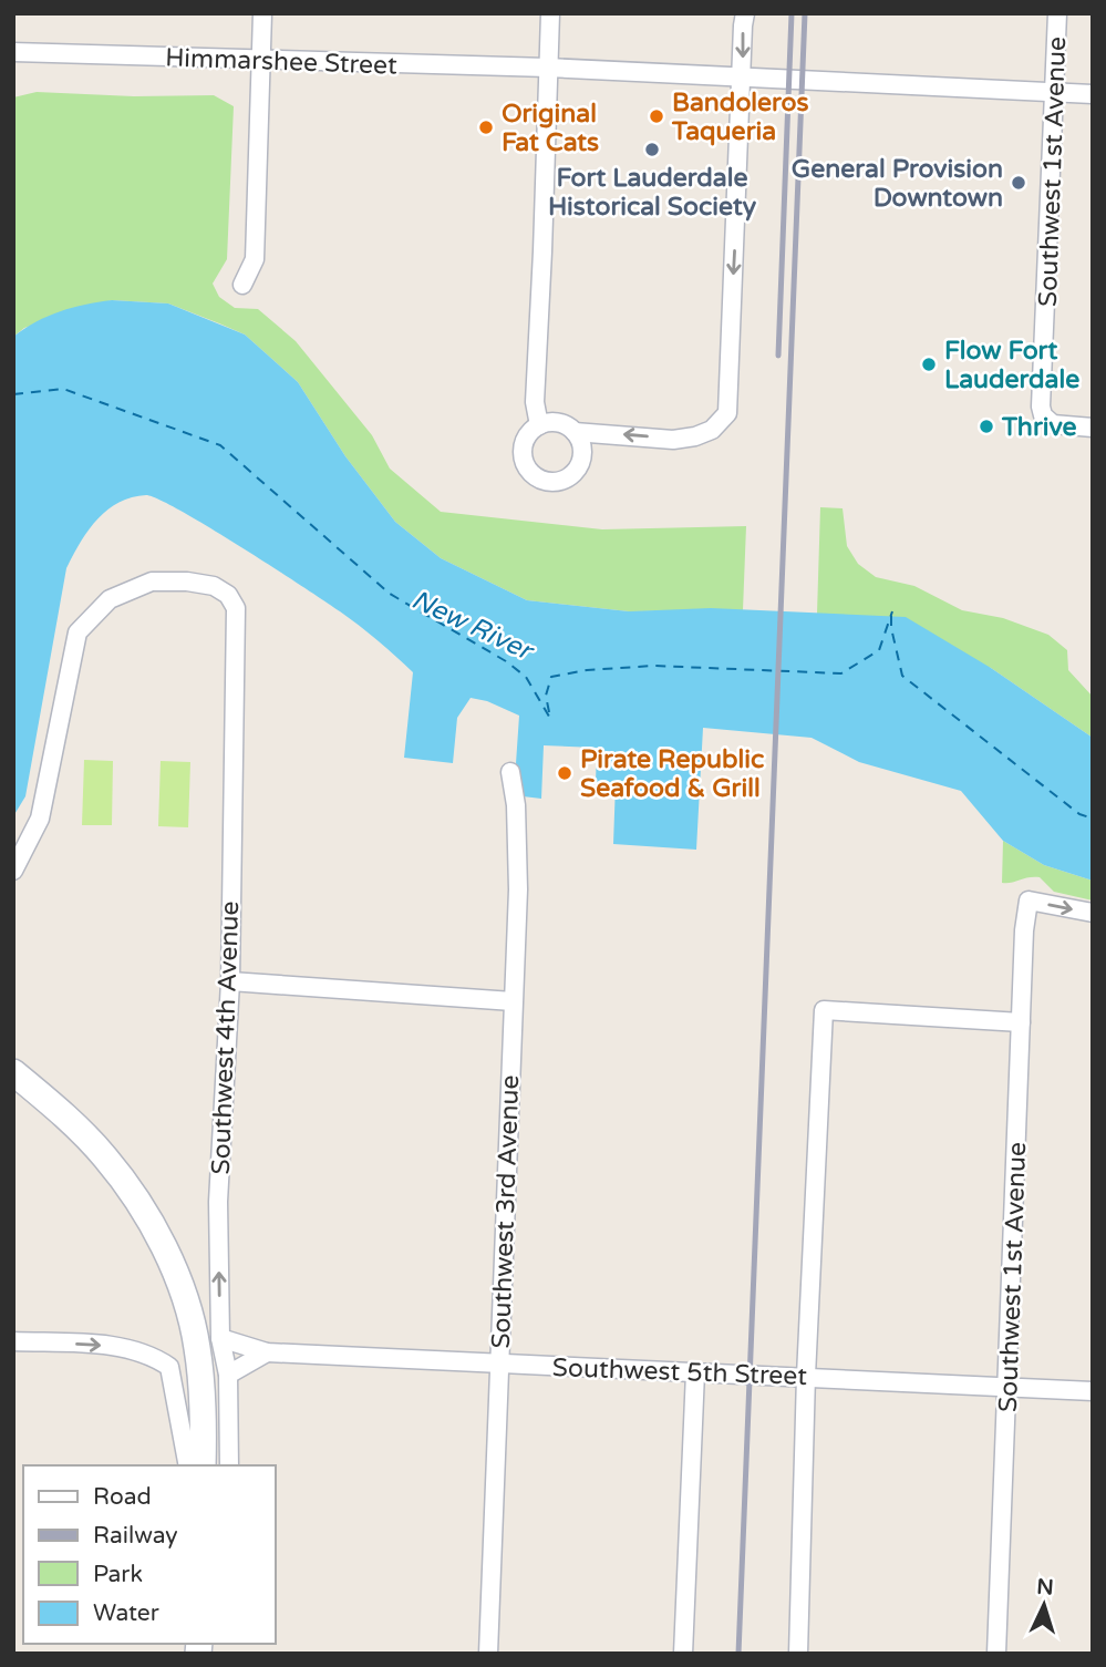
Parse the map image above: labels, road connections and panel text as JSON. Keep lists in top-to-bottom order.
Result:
{
  "streets": {
    "street": [
      "Himmarshee Street",
      "Southwest 1st Avenue",
      "Southwest 4th Avenue",
      "Southwest 3rd Avenue",
      "Southwest 5th Street"
    ]
  },
  "crossings": [
    ["Himmarshee Street", "Southwest 1st Avenue"],
    ["Southwest 1st Avenue", "Southwest 5th Street"],
    ["Southwest 4th Avenue", "Southwest 5th Street"],
    ["Southwest 3rd Avenue", "Southwest 5th Street"]
  ],
  "water": ["New River"],
  "places": [
    "Bandoleros Taqueria",
    "Original Fat Cats",
    "Fort Lauderdale Historical Society",
    "General Provision Downtown",
    "Flow Fort Lauderdale",
    "Thrive",
    "Pirate Republic Seafood & Grill"
  ],
  "legend": [
    "Road",
    "Railway",
    "Park",
    "Water"
  ],
  "north": "top"
}
